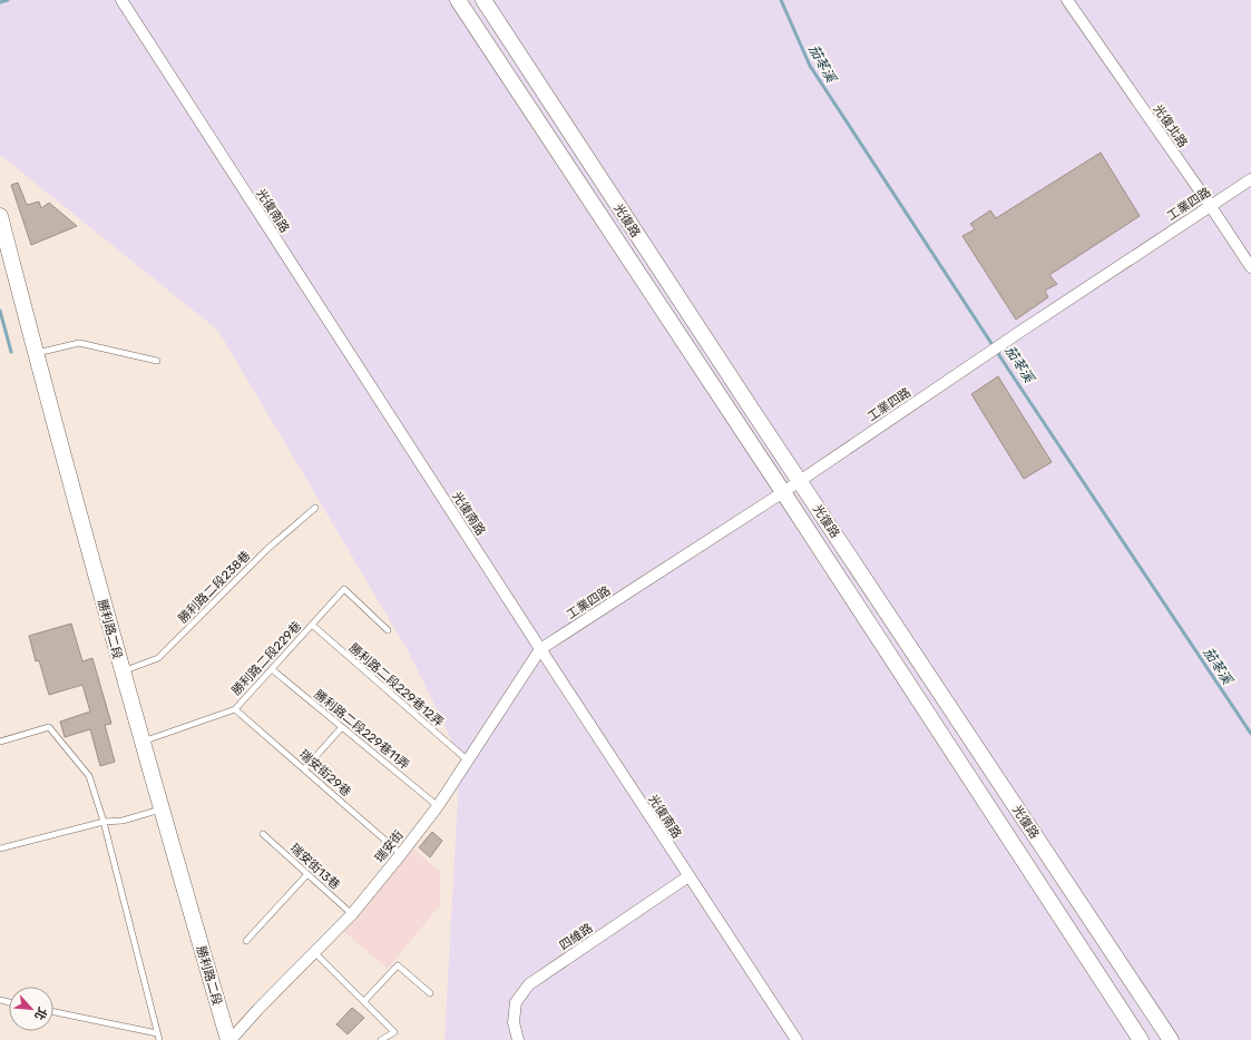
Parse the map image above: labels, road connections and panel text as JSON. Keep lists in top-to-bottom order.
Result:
{
  "streets": {
    "street": [
      "光復北路",
      "工業四路",
      "光復南路",
      "光復路",
      "勝利路二段",
      "瑞安街",
      "四維路"
    ],
    "lane": [
      "勝利路二段238巷",
      "勝利路二段229巷",
      "勝利路二段229巷12弄",
      "勝利路二段229巷11弄",
      "瑞安街29巷",
      "瑞安街13巷"
    ]
  },
  "crossings": [
    ["光復北路", "工業四路"],
    ["工業四路", "光復南路"],
    ["工業四路", "光復路"],
    ["工業四路", "瑞安街"],
    ["光復南路", "瑞安街"],
    ["光復南路", "四維路"],
    ["勝利路二段238巷", "勝利路二段"],
    ["勝利路二段", "勝利路二段229巷"],
    ["勝利路二段", "瑞安街"],
    ["勝利路二段229巷", "勝利路二段229巷12弄"],
    ["勝利路二段229巷", "勝利路二段229巷11弄"],
    ["勝利路二段229巷", "瑞安街29巷"],
    ["勝利路二段229巷12弄", "瑞安街"],
    ["勝利路二段229巷11弄", "瑞安街"],
    ["瑞安街29巷", "瑞安街"],
    ["瑞安街", "瑞安街13巷"]
  ],
  "water": ["茄苳溪"],
  "north": "bottom right"
}
